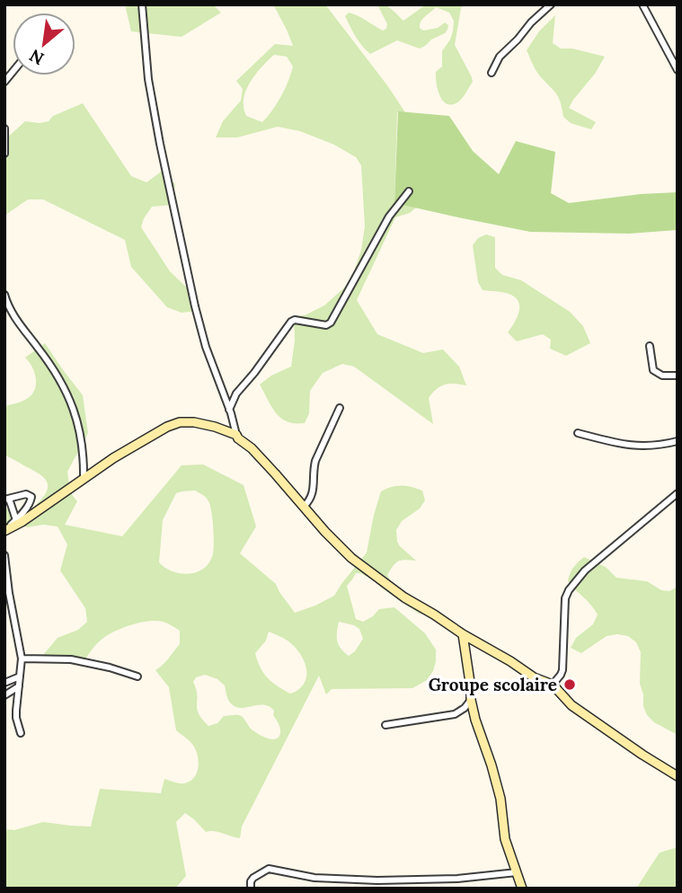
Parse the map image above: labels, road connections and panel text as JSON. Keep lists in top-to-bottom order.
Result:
{
  "places": ["Groupe scolaire"],
  "north": "bottom left"
}
